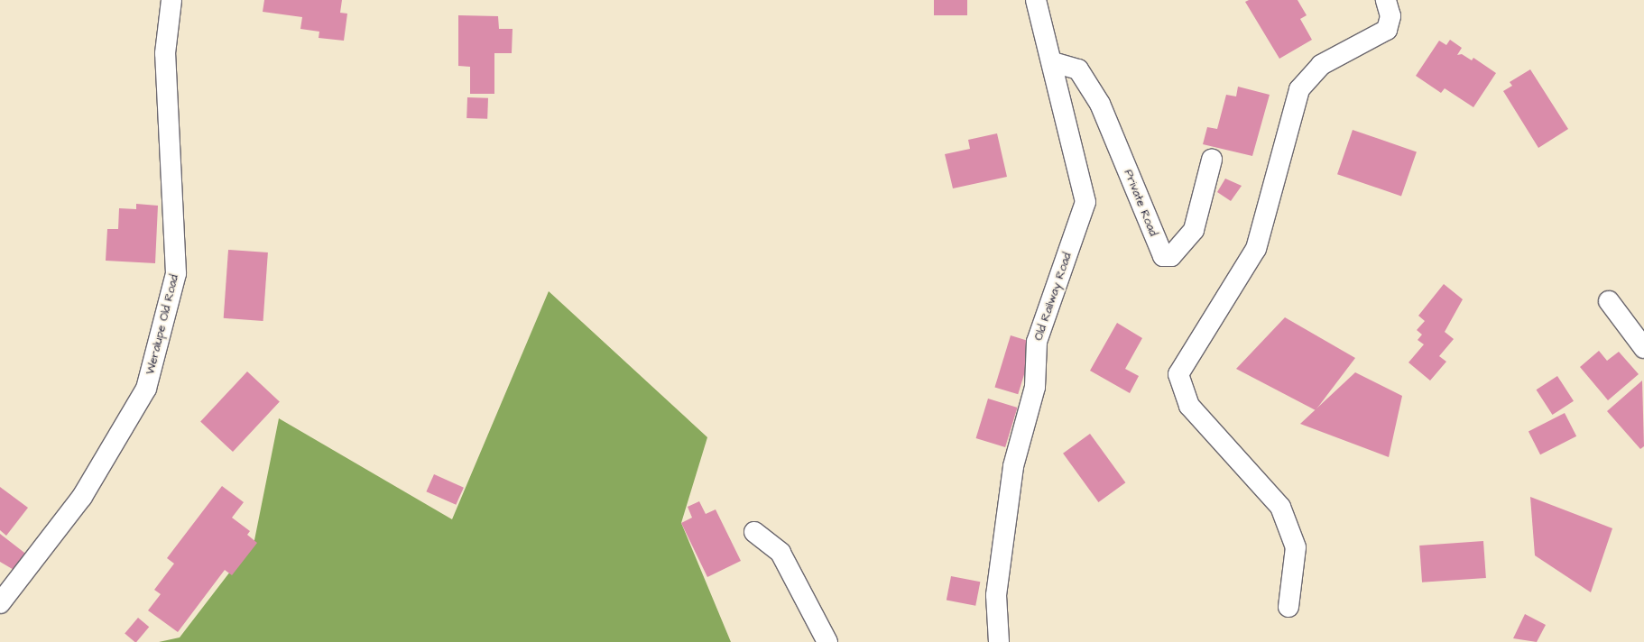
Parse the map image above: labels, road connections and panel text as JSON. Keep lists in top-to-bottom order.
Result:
{
  "streets": {
    "street": ["Private Road", "Old Railway Road", "Weralupe Old Road"]
  },
  "crossings": [
    ["Private Road", "Old Railway Road"]
  ]
}
